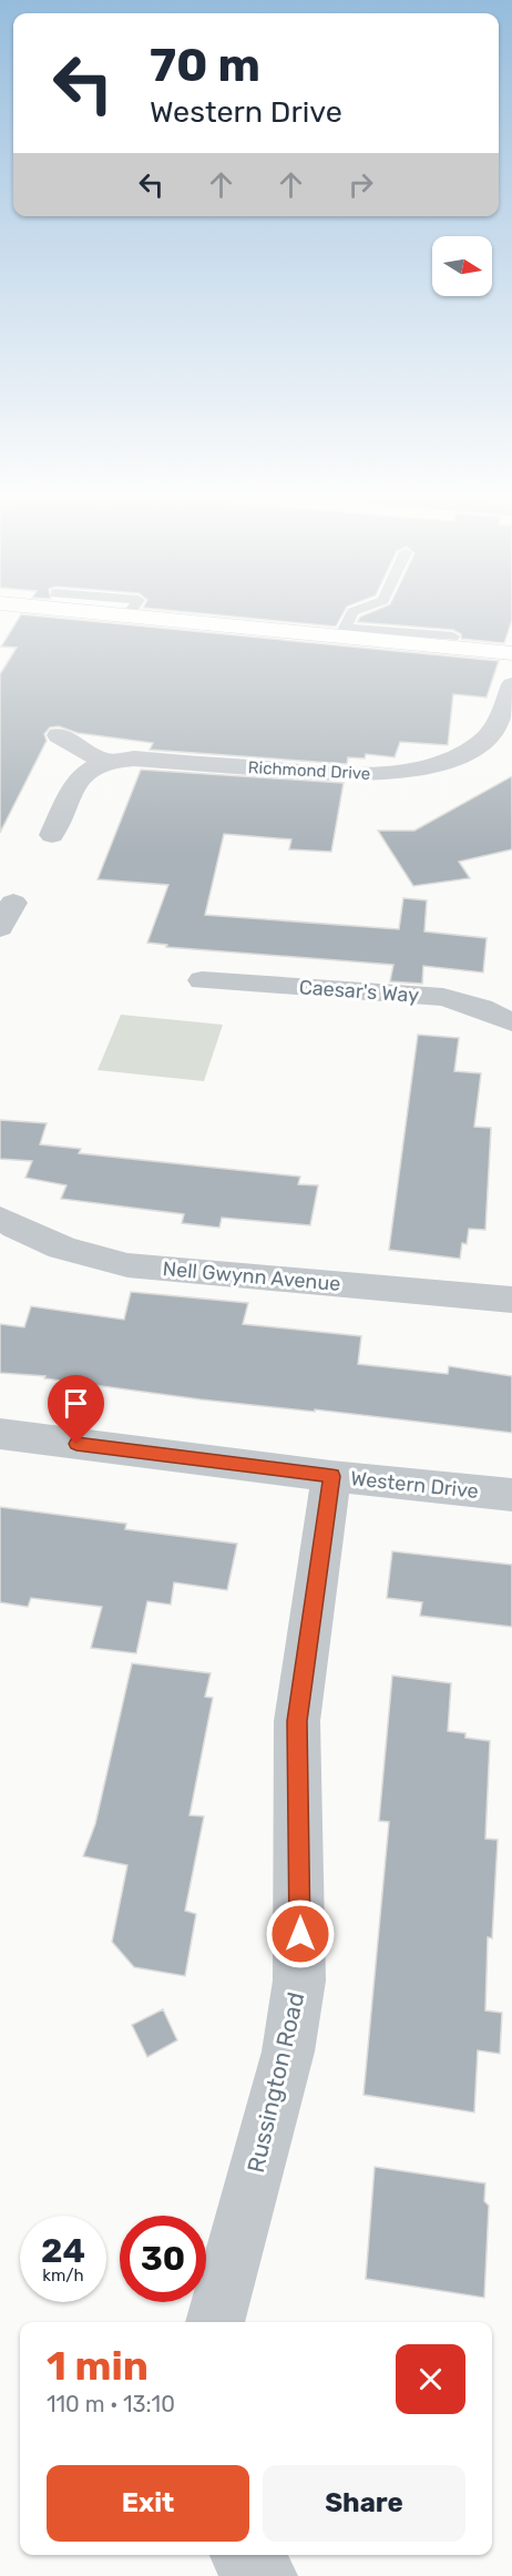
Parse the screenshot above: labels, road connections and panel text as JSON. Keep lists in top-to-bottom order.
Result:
{
  "streets": {
    "street": [
      "Richmond Drive",
      "Caesar's Way",
      "Nell Gwynn Avenue",
      "Western Drive",
      "Russington Road"
    ]
  },
  "crossings": [
    ["Western Drive", "Russington Road"]
  ],
  "north": "right",
  "page": {
    "turn": ["70 m", "Western Drive"],
    "speed": "24 km/h",
    "limit": "30",
    "heading": ["1 min", "110 m · 13:10"],
    "buttons": ["Exit", "Share"]
  }
}
